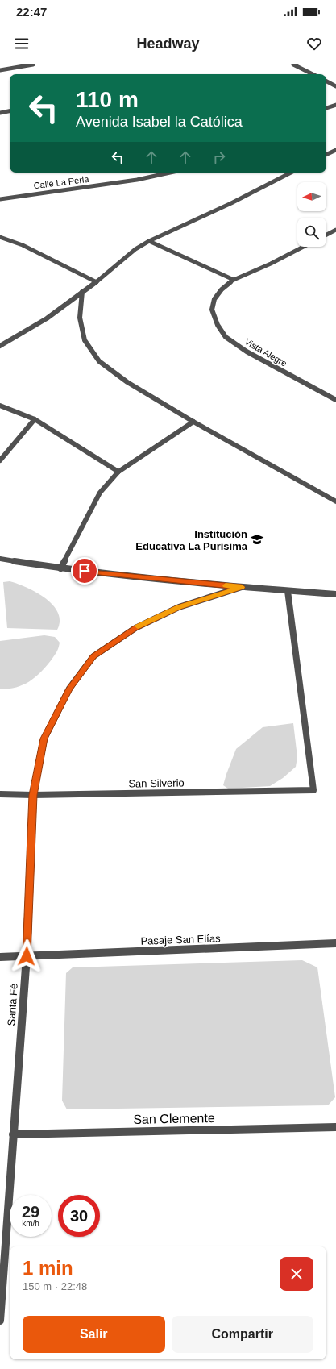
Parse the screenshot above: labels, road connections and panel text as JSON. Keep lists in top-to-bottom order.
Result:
{
  "streets": {
    "street": [
      "Calle La Perla",
      "Vista Alegre",
      "San Silverio",
      "Pasaje San Elías",
      "Santa Fé",
      "San Clemente"
    ]
  },
  "crossings": [
    ["San Silverio", "Santa Fé"],
    ["Pasaje San Elías", "Santa Fé"],
    ["Santa Fé", "San Clemente"]
  ],
  "places": {
    "school or university": ["Institución Educativa La Purisima"]
  },
  "north": "left",
  "page": {
    "status": "22:47",
    "header": "Headway",
    "turn": ["110 m", "Avenida Isabel la Católica"],
    "speed": "29 km/h",
    "limit": "30",
    "heading": ["1 min", "150 m · 22:48"],
    "buttons": ["Salir", "Compartir"]
  }
}
